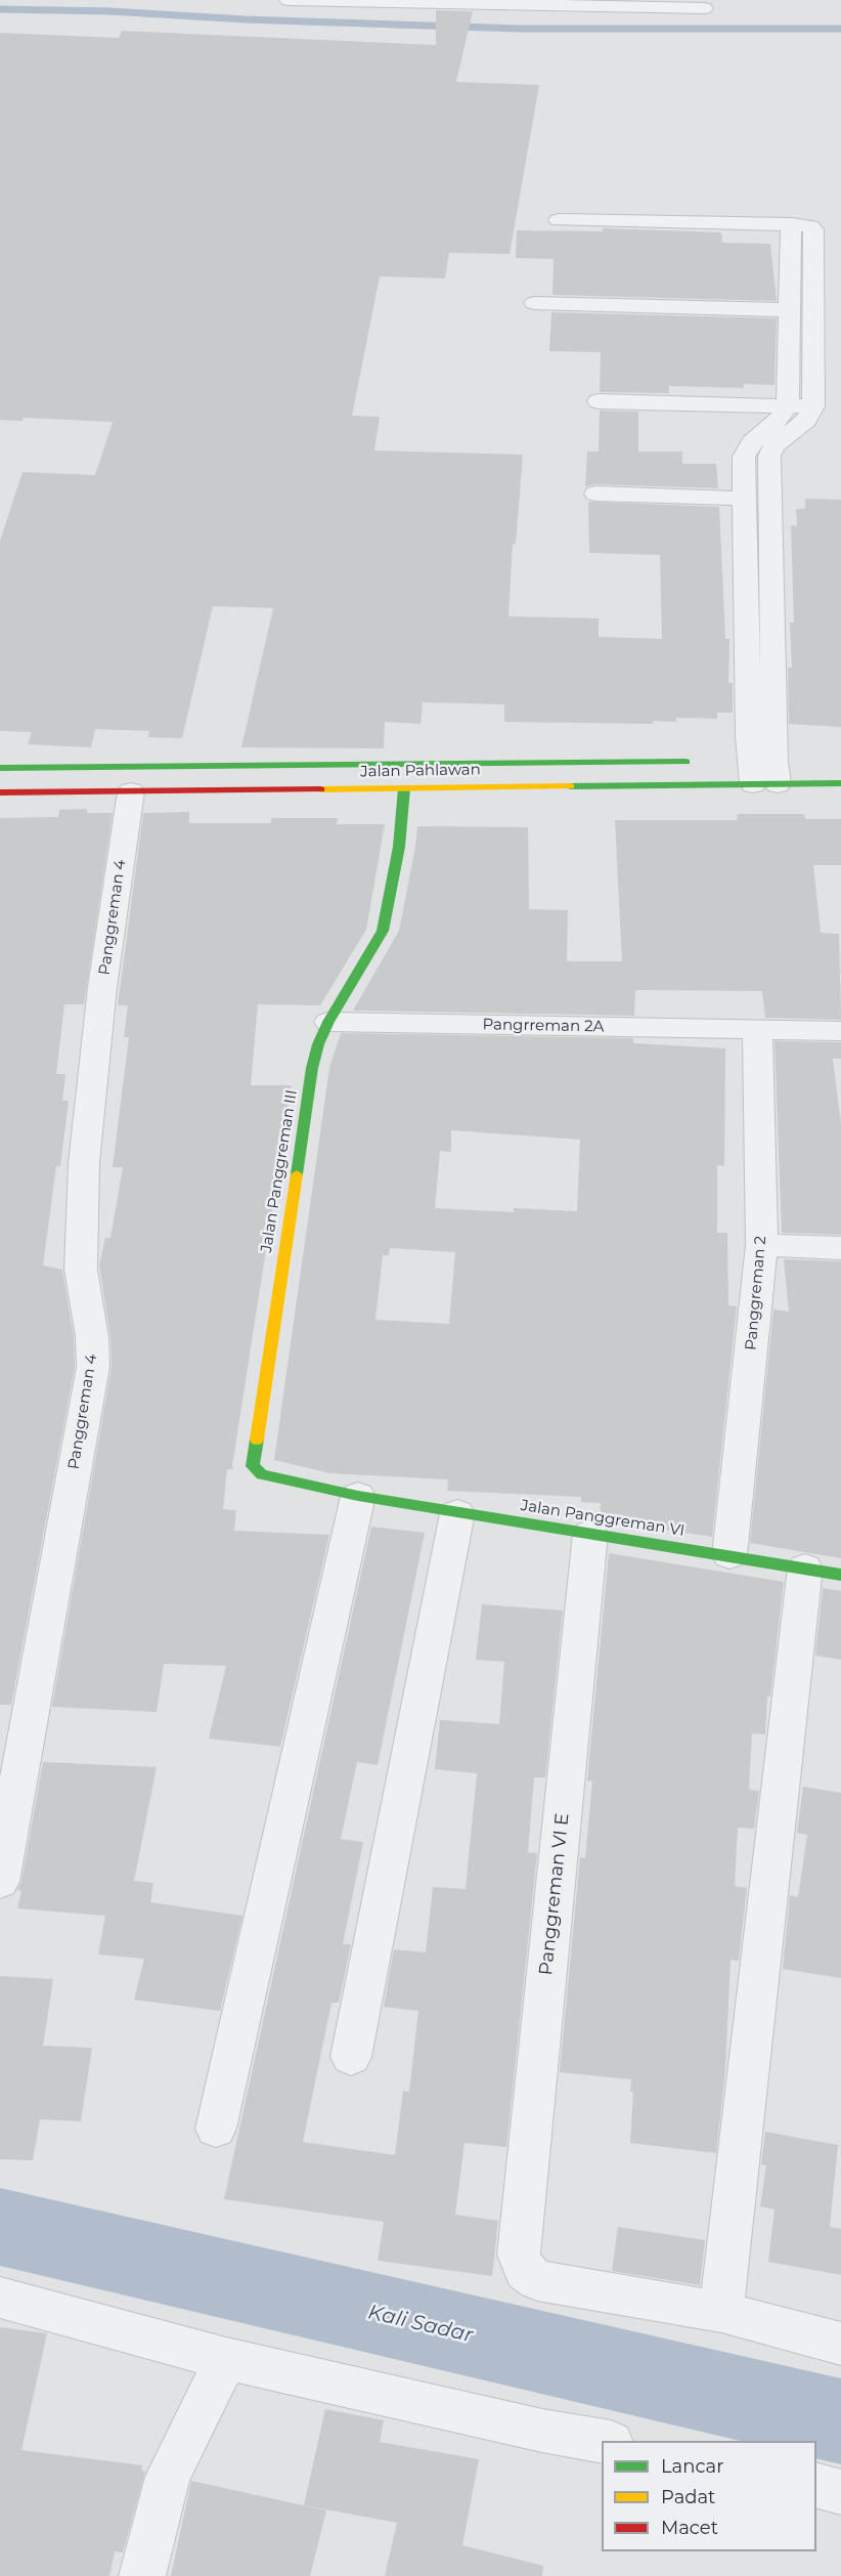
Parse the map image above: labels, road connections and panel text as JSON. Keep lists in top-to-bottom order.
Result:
{
  "streets": {
    "main road": ["Jalan Pahlawan", "Jalan Panggreman III", "Jalan Panggreman VI"],
    "street": [
      "Panggreman 4",
      "Pangrreman 2A",
      "Panggreman 2",
      "Panggreman VI E"
    ]
  },
  "crossings": [
    ["Jalan Pahlawan", "Panggreman 4"],
    ["Jalan Pahlawan", "Jalan Panggreman III"],
    ["Pangrreman 2A", "Jalan Panggreman III"],
    ["Pangrreman 2A", "Panggreman 2"],
    ["Jalan Panggreman III", "Jalan Panggreman VI"],
    ["Panggreman 2", "Jalan Panggreman VI"],
    ["Jalan Panggreman VI", "Panggreman VI E"]
  ],
  "water": ["Kali Sadar"],
  "legend": ["Lancar", "Padat", "Macet"]
}
